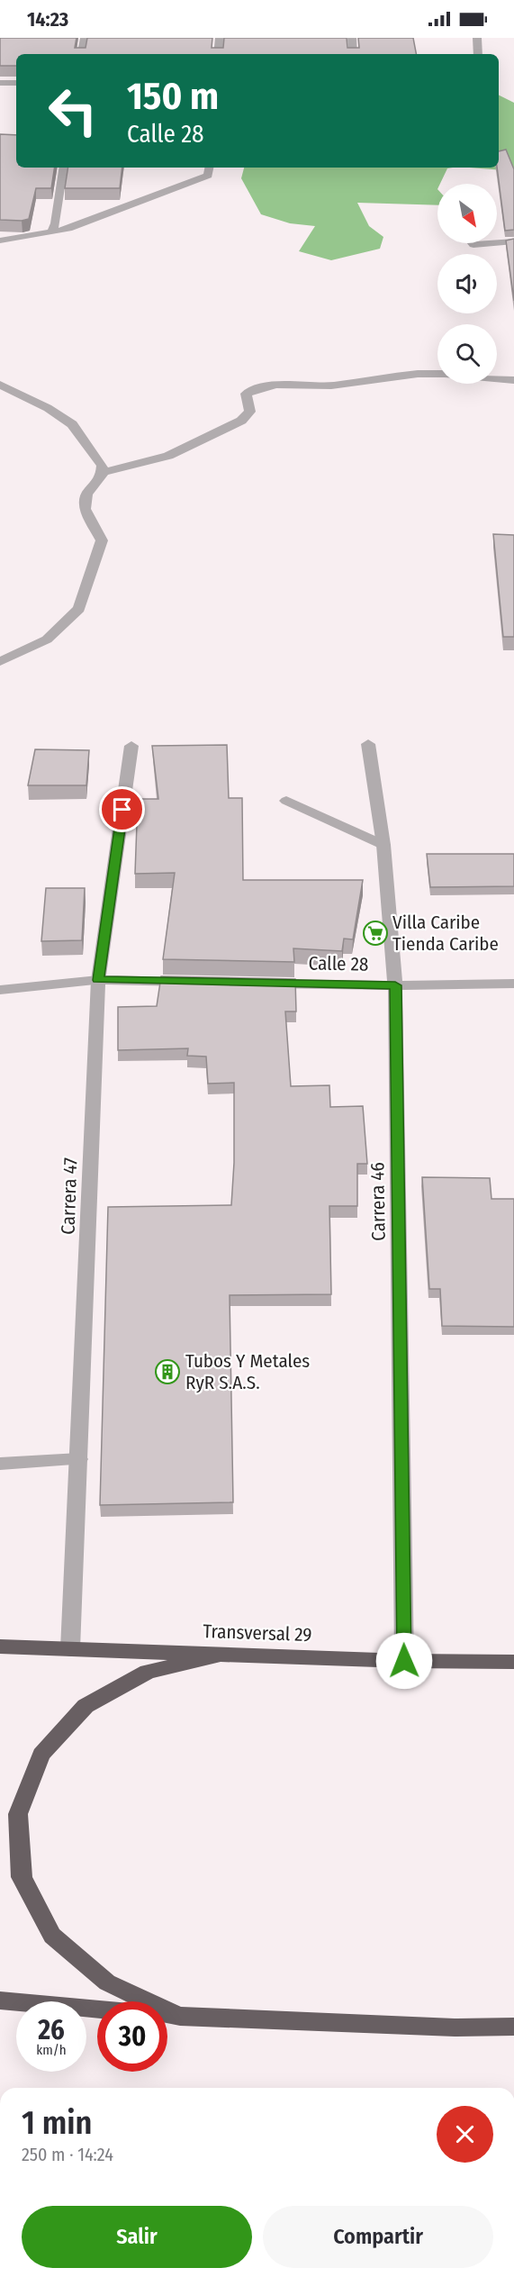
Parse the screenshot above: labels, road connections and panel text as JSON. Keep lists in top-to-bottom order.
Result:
{
  "streets": {
    "highway": ["Transversal 29"],
    "street": ["Calle 28", "Carrera 47", "Carrera 46"]
  },
  "crossings": [
    ["Calle 28", "Carrera 46"],
    ["Carrera 47", "Transversal 29"],
    ["Carrera 46", "Transversal 29"]
  ],
  "places": {
    "supermarket": ["Villa Caribe Tienda Caribe"],
    "building": ["Tubos Y Metales RyR S.A.S."]
  },
  "north": "bottom right",
  "page": {
    "status": "14:23",
    "turn": ["150 m", "Calle 28"],
    "speed": "26 km/h",
    "limit": "30",
    "heading": ["1 min", "250 m · 14:24"],
    "buttons": ["Salir", "Compartir"]
  }
}
